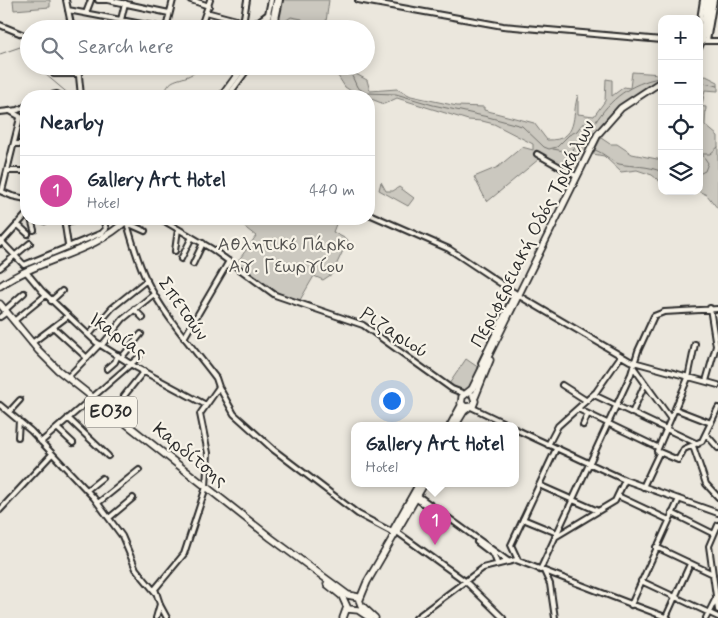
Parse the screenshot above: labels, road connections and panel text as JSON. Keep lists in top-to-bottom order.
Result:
{
  "streets": {
    "main road": ["Περιφερειακή Οδός Τρικάλων", "ΕΟ30", "Καρδίτσης"],
    "street": ["Σπετσών", "Ριζαριού", "Ικαρίας"]
  },
  "crossings": [
    ["Περιφερειακή Οδός Τρικάλων", "Ριζαριού"],
    ["ΕΟ30", "Καρδίτσης"]
  ],
  "parks": ["Αθλητικό Πάρκο Αγ. Γεωργίου"],
  "page": {
    "map_buttons": ["+", "−"],
    "search": "Search here",
    "heading": "Nearby",
    "list": [
      {
        "mark": "1",
        "name": "Gallery Art Hotel",
        "note": "Hotel",
        "value": "440 m"
      }
    ],
    "popup": ["Gallery Art Hotel", "Hotel"],
    "pins": "1"
  }
}
